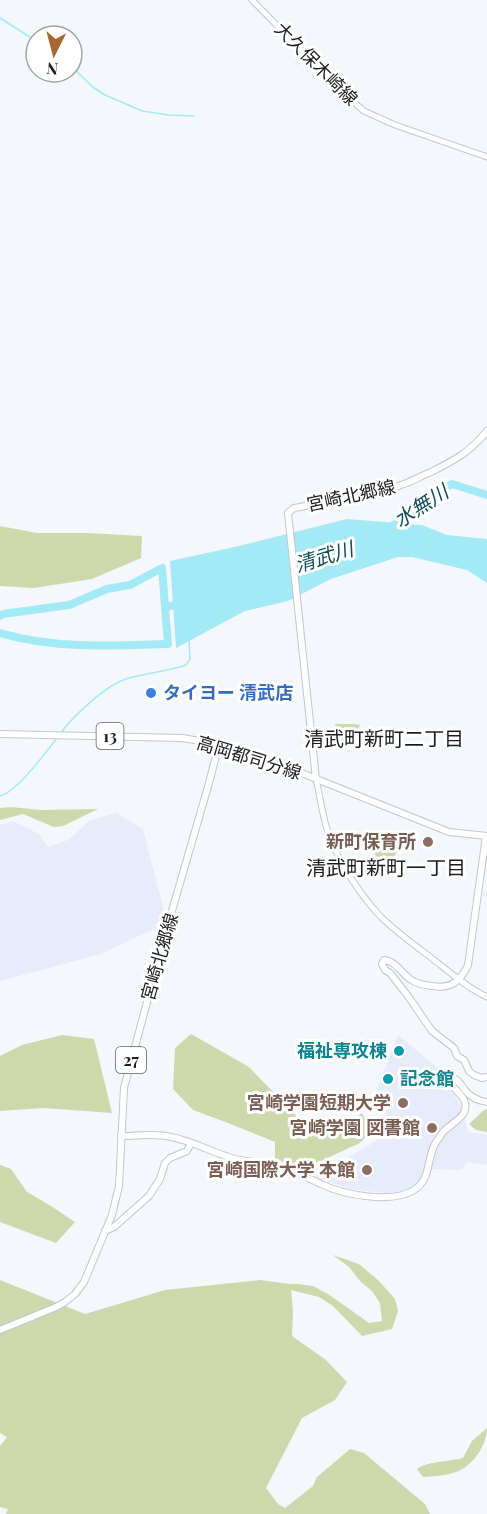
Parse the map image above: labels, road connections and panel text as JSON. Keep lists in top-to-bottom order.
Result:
{
  "streets": {
    "main road": [
      "大久保木崎線",
      "宮崎北郷線",
      "13",
      "高岡都司分線",
      "27"
    ]
  },
  "crossings": [
    ["宮崎北郷線", "高岡都司分線"]
  ],
  "districts": ["清武町新町二丁目", "清武町新町一丁目"],
  "water": ["水無川", "清武川"],
  "places": [
    "タイヨー 清武店",
    "新町保育所",
    "福祉専攻棟",
    "記念館",
    "宮崎学園短期大学",
    "宮崎学園 図書館",
    "宮崎国際大学 本館"
  ],
  "north": "bottom"
}
